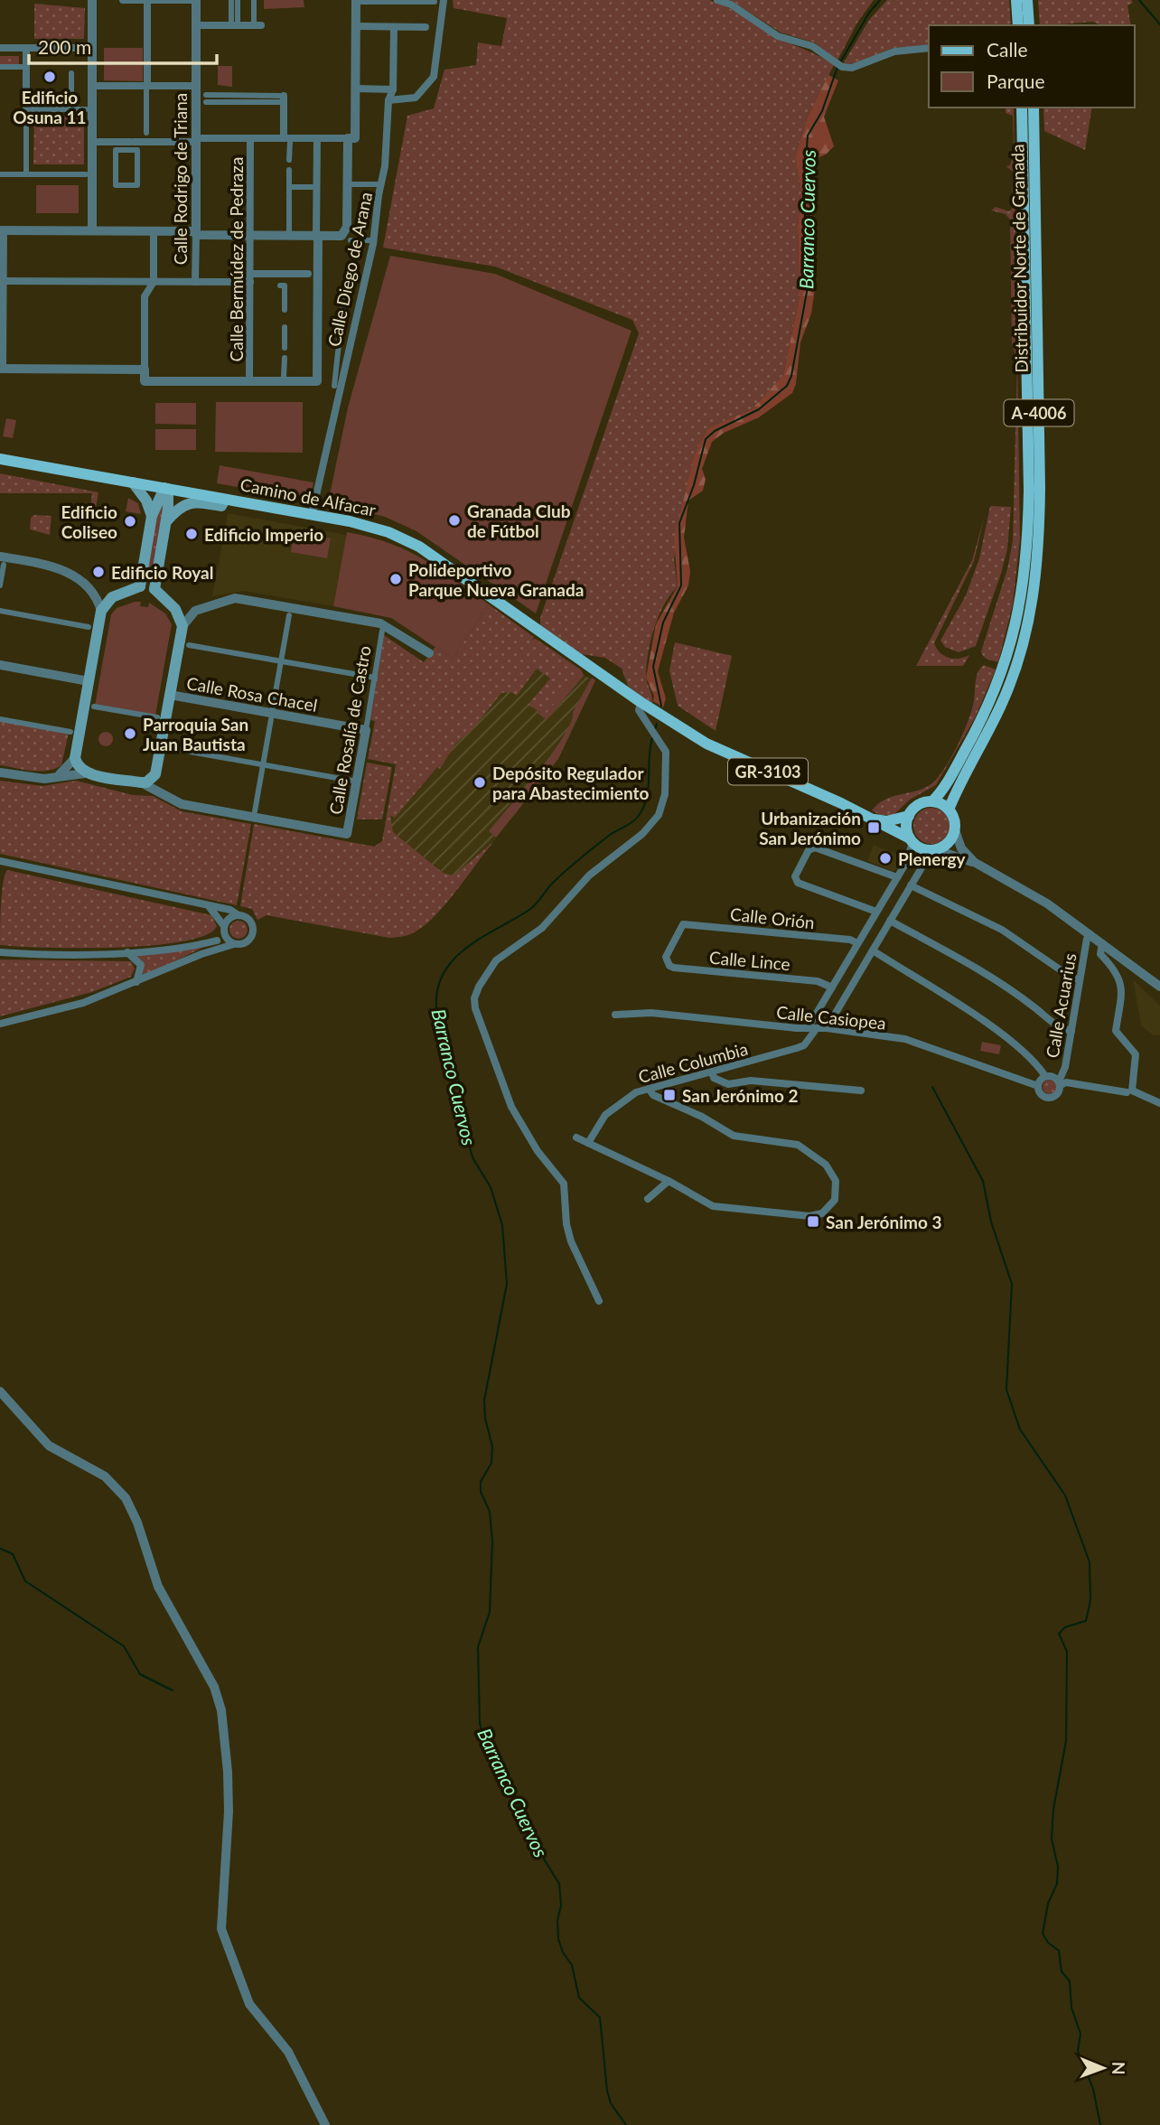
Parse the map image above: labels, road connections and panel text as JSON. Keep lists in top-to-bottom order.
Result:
{
  "streets": {
    "main road": [
      "Distribuidor Norte de Granada",
      "A-4006",
      "Camino de Alfacar",
      "GR-3103"
    ],
    "street": [
      "Calle Rodrigo de Triana",
      "Calle Bermúdez de Pedraza",
      "Calle Diego de Arana",
      "Calle Rosa Chacel",
      "Calle Rosalía de Castro",
      "Calle Orión",
      "Calle Lince",
      "Calle Acuarius",
      "Calle Casiopea",
      "Calle Columbia"
    ]
  },
  "crossings": [
    ["Distribuidor Norte de Granada", "GR-3103"],
    ["Calle Diego de Arana", "Camino de Alfacar"],
    ["Camino de Alfacar", "GR-3103"],
    ["Calle Rosa Chacel", "Calle Rosalía de Castro"],
    ["GR-3103", "Calle Acuarius"],
    ["Calle Orión", "Calle Lince"],
    ["Calle Acuarius", "Calle Casiopea"],
    ["Calle Casiopea", "Calle Columbia"]
  ],
  "water": ["Barranco Cuervos"],
  "places": {
    "other": [
      "Edificio Osuna 11",
      "Granada Club de Fútbol",
      "Edificio Coliseo",
      "Edificio Imperio",
      "Edificio Royal",
      "Polideportivo Parque Nueva Granada",
      "Parroquia San Juan Bautista",
      "Depósito Regulador para Abastecimiento",
      "Plenergy"
    ],
    "transit": ["Urbanización San Jerónimo", "San Jerónimo 2", "San Jerónimo 3"]
  },
  "legend": ["Calle", "Parque"],
  "scale_bar": "200 m",
  "north": "right"
}
